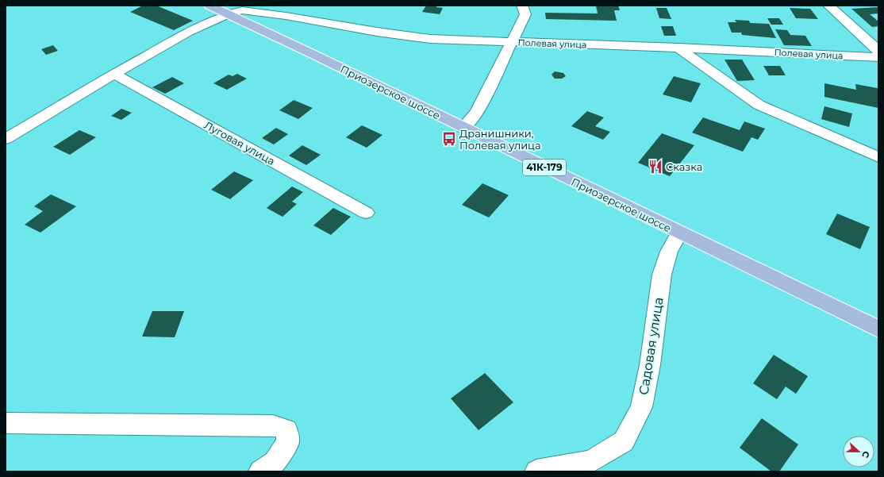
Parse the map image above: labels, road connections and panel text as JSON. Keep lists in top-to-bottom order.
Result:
{
  "streets": {
    "main road": ["Приозерское шоссе", "41К-179"],
    "street": ["Полевая улица", "Луговая улица", "Садовая улица"]
  },
  "crossings": [
    ["Полевая улица", "Приозерское шоссе"],
    ["Полевая улица", "Луговая улица"],
    ["Приозерское шоссе", "Садовая улица"]
  ],
  "places": {
    "bus stop": ["Дранишники, Полевая улица"],
    "restaurant": ["Сказка"]
  },
  "north": "right"
}
